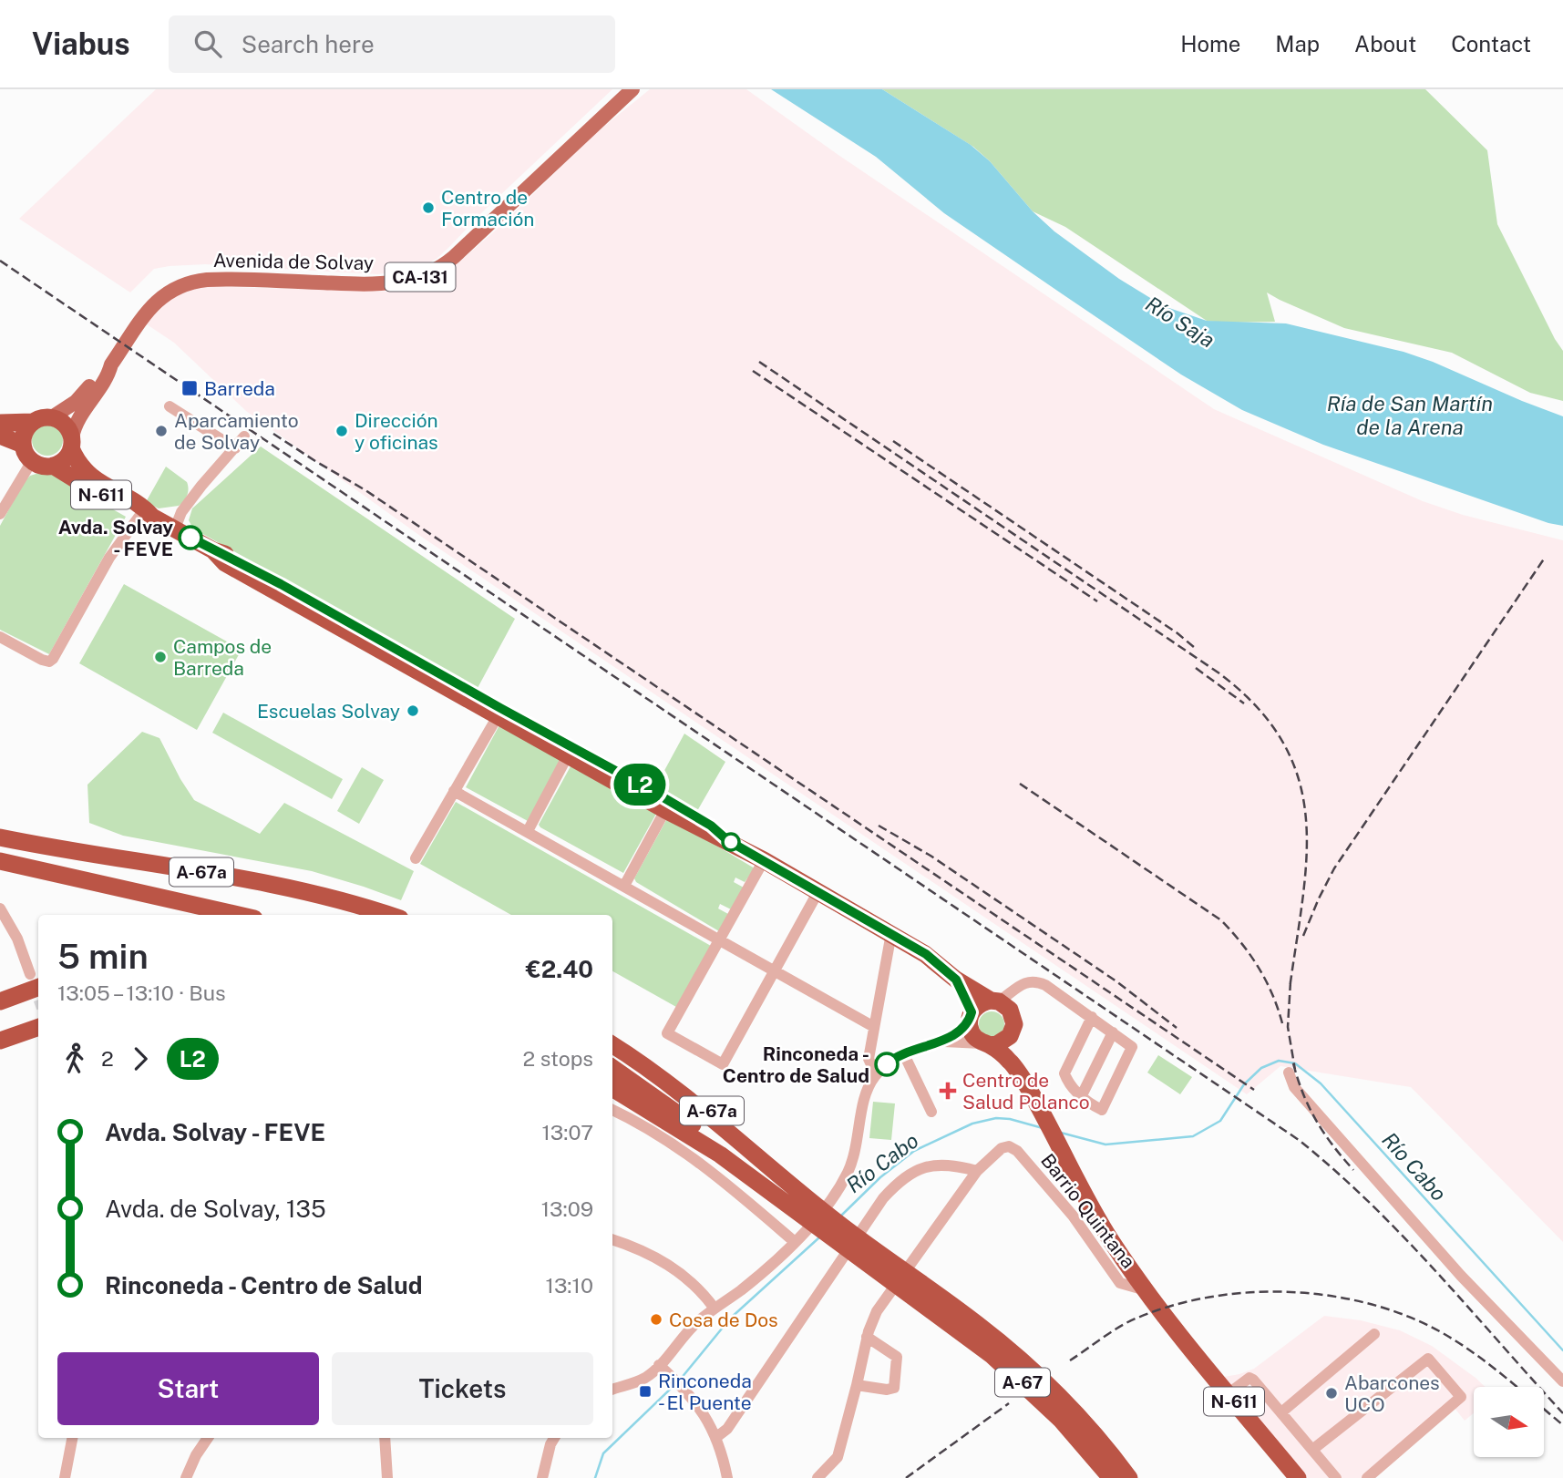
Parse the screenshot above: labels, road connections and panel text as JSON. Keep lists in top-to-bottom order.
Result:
{
  "streets": {
    "highway": ["N-611", "A-67a", "A-67"],
    "main road": ["Avenida de Solvay", "CA-131"],
    "street": ["Barrio Quintana"]
  },
  "crossings": [
    ["Avenida de Solvay", "CA-131"],
    ["CA-131", "N-611"],
    ["N-611", "Barrio Quintana"],
    ["A-67a", "A-67"]
  ],
  "water": ["Río Saja", "Ría de San Martín de la Arena", "Río Cabo"],
  "places": {
    "other": [
      "Centro de Formación",
      "Aparcamiento de Solvay",
      "Dirección y oficinas",
      "Avda. Solvay - FEVE",
      "Campos de Barreda",
      "Escuelas Solvay",
      "Rinconeda - Centro de Salud",
      "Cosa de Dos",
      "Abarcones UCO"
    ],
    "transit": ["Barreda", "Rinconeda - El Puente"],
    "health": ["Centro de Salud Polanco"]
  },
  "lines": ["bus line L2"],
  "north": "right",
  "page": {
    "header": "Viabus",
    "search": "Search here",
    "nav": [
      "Home",
      "Map",
      "About",
      "Contact"
    ],
    "on_map": "L2",
    "heading": ["5 min", "13:05 – 13:10 · Bus", "€2.40"],
    "legs": ["2", "L2", "2 stops"],
    "list": [
      {
        "name": "Avda. Solvay - FEVE",
        "value": "13:07"
      },
      {
        "name": "Avda. de Solvay, 135",
        "value": "13:09"
      },
      {
        "name": "Rinconeda - Centro de Salud",
        "value": "13:10"
      }
    ],
    "buttons": ["Start", "Tickets"]
  }
}
